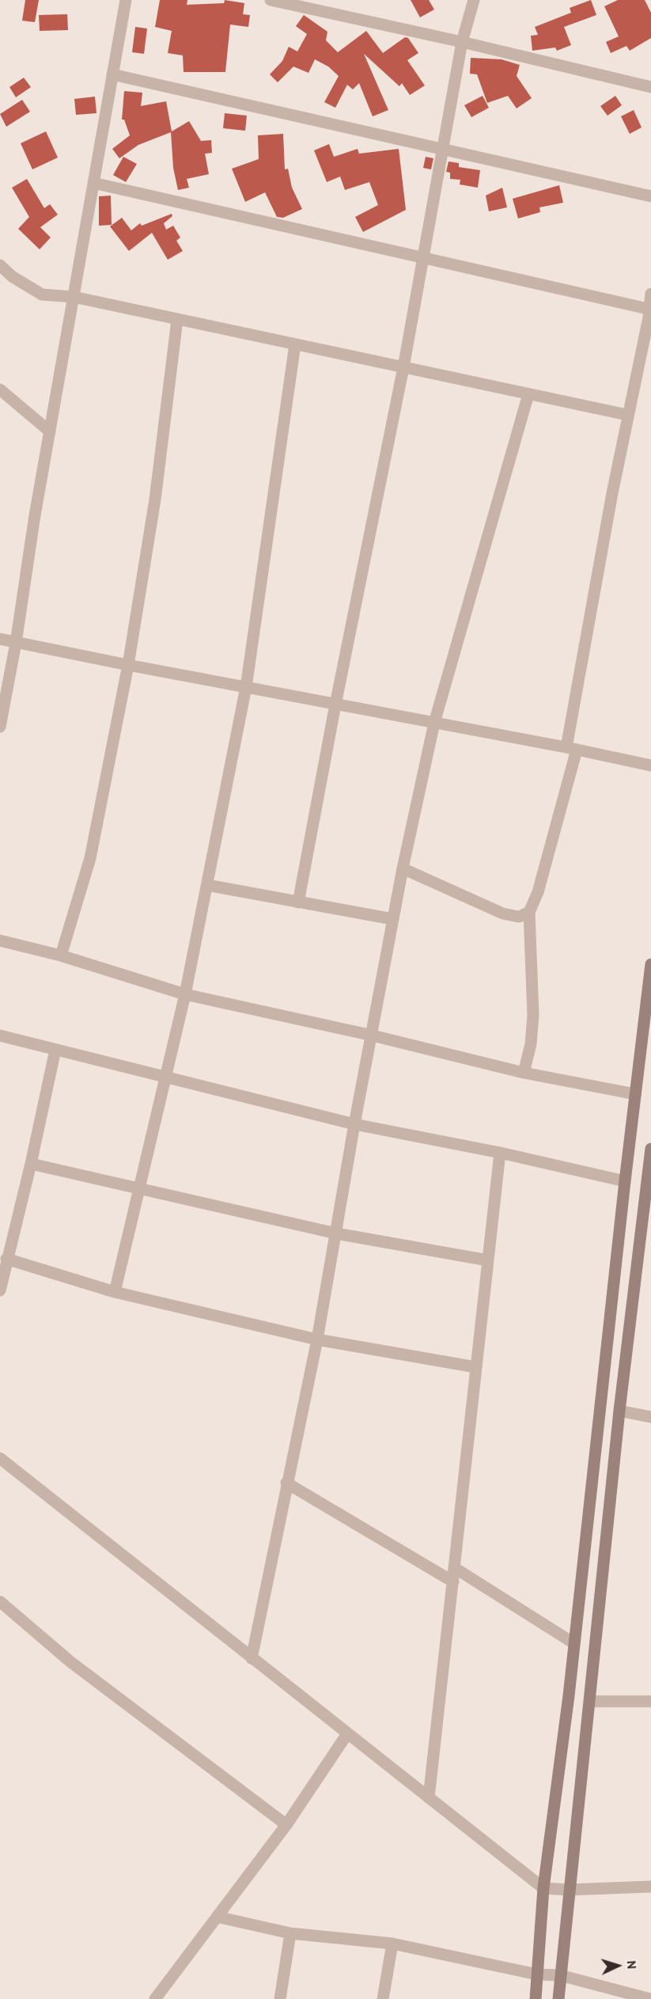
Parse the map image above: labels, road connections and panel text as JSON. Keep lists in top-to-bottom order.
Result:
{
  "north": "right"
}
